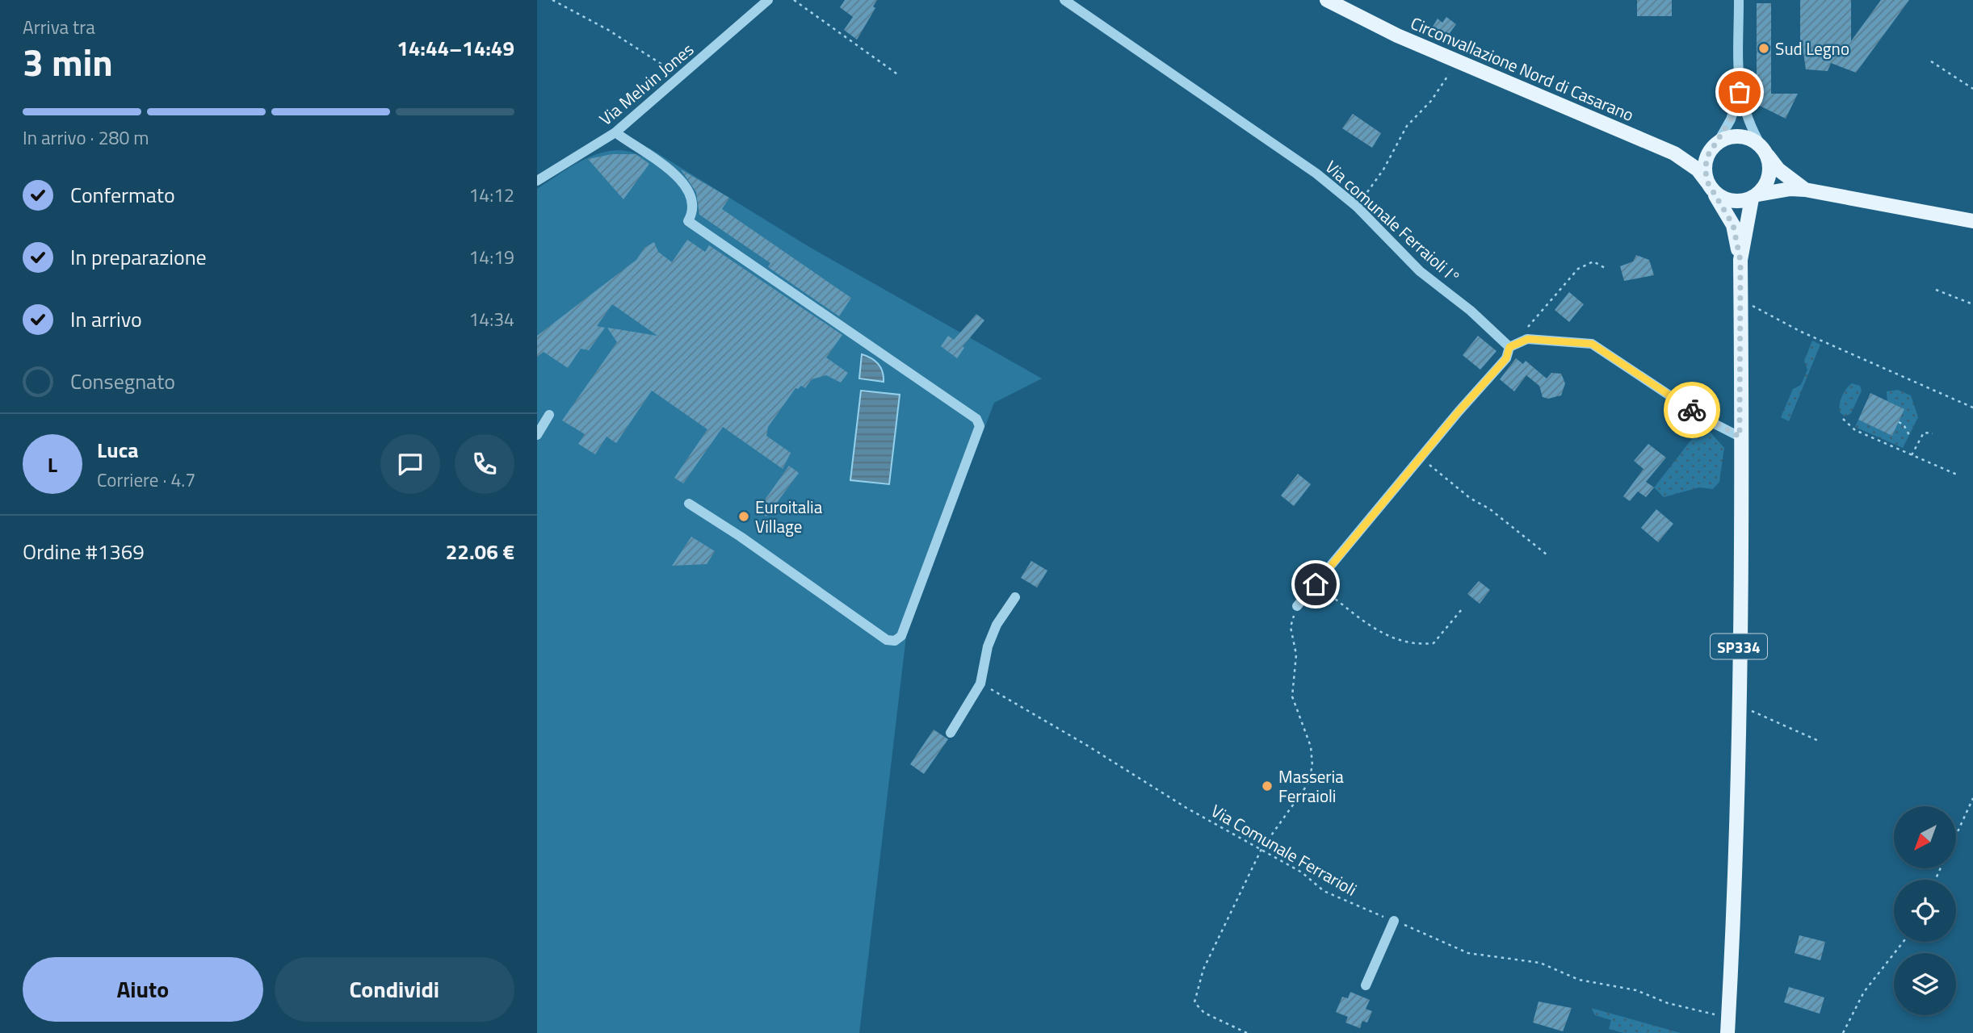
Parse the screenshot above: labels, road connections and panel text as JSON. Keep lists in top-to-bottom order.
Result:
{
  "streets": {
    "main road": ["Circonvallazione Nord di Casarano", "SP334"],
    "street": ["Via Melvin Jones", "Via comunale Ferraioli I°"],
    "path": ["Via Comunale Ferrarioli"]
  },
  "crossings": [
    ["SP334", "Via Comunale Ferrarioli"]
  ],
  "places": ["Sud Legno", "Euroitalia Village", "Masseria Ferraioli"],
  "north": "bottom left",
  "page": {
    "heading": ["3 min", "Arriva tra", "14:44–14:49"],
    "panel": [
      "Luca",
      "Corriere · 4.7",
      "Ordine #1369",
      "22.06 €"
    ],
    "bar": "In arrivo · 280 m",
    "list": [
      ["Confermato", "14:12"],
      ["In preparazione", "14:19"],
      ["In arrivo", "14:34"],
      "Consegnato"
    ],
    "round": "L",
    "buttons": ["Aiuto", "Condividi"]
  }
}
